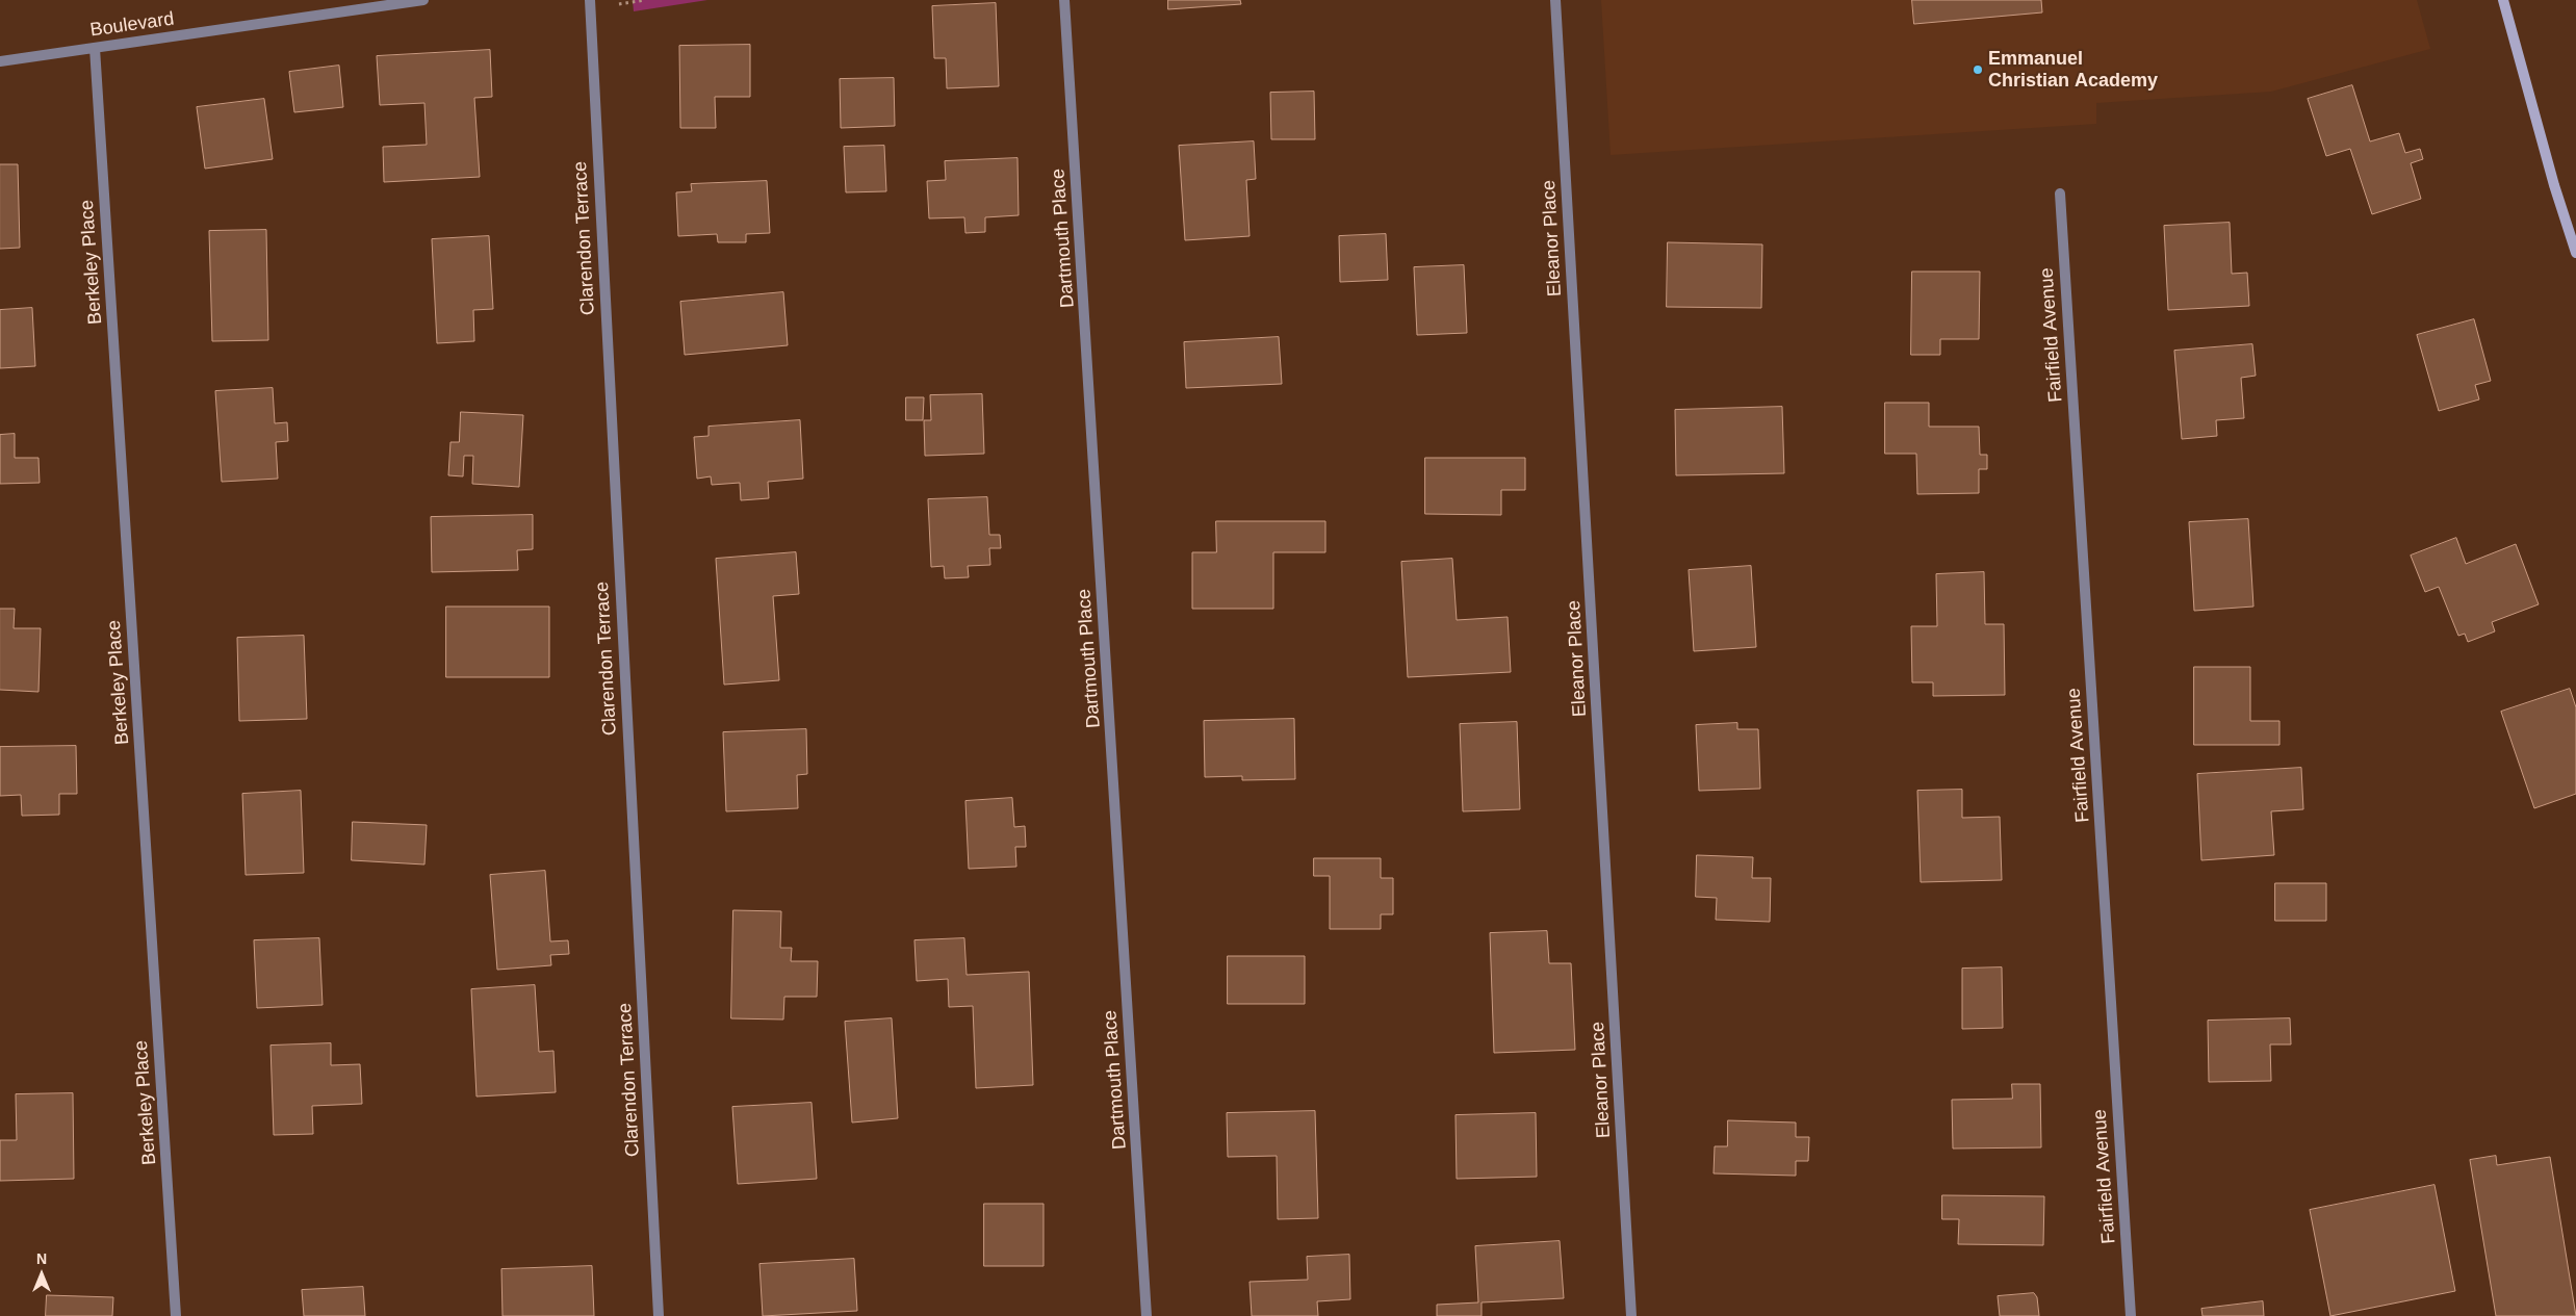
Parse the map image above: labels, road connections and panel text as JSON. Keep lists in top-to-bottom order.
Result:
{
  "streets": {
    "street": [
      "Boulevard",
      "Clarendon Terrace",
      "Dartmouth Place",
      "Eleanor Place",
      "Berkeley Place",
      "Fairfield Avenue"
    ]
  },
  "crossings": [
    ["Boulevard", "Berkeley Place"]
  ],
  "places": ["Emmanuel Christian Academy"],
  "north": "top"
}
